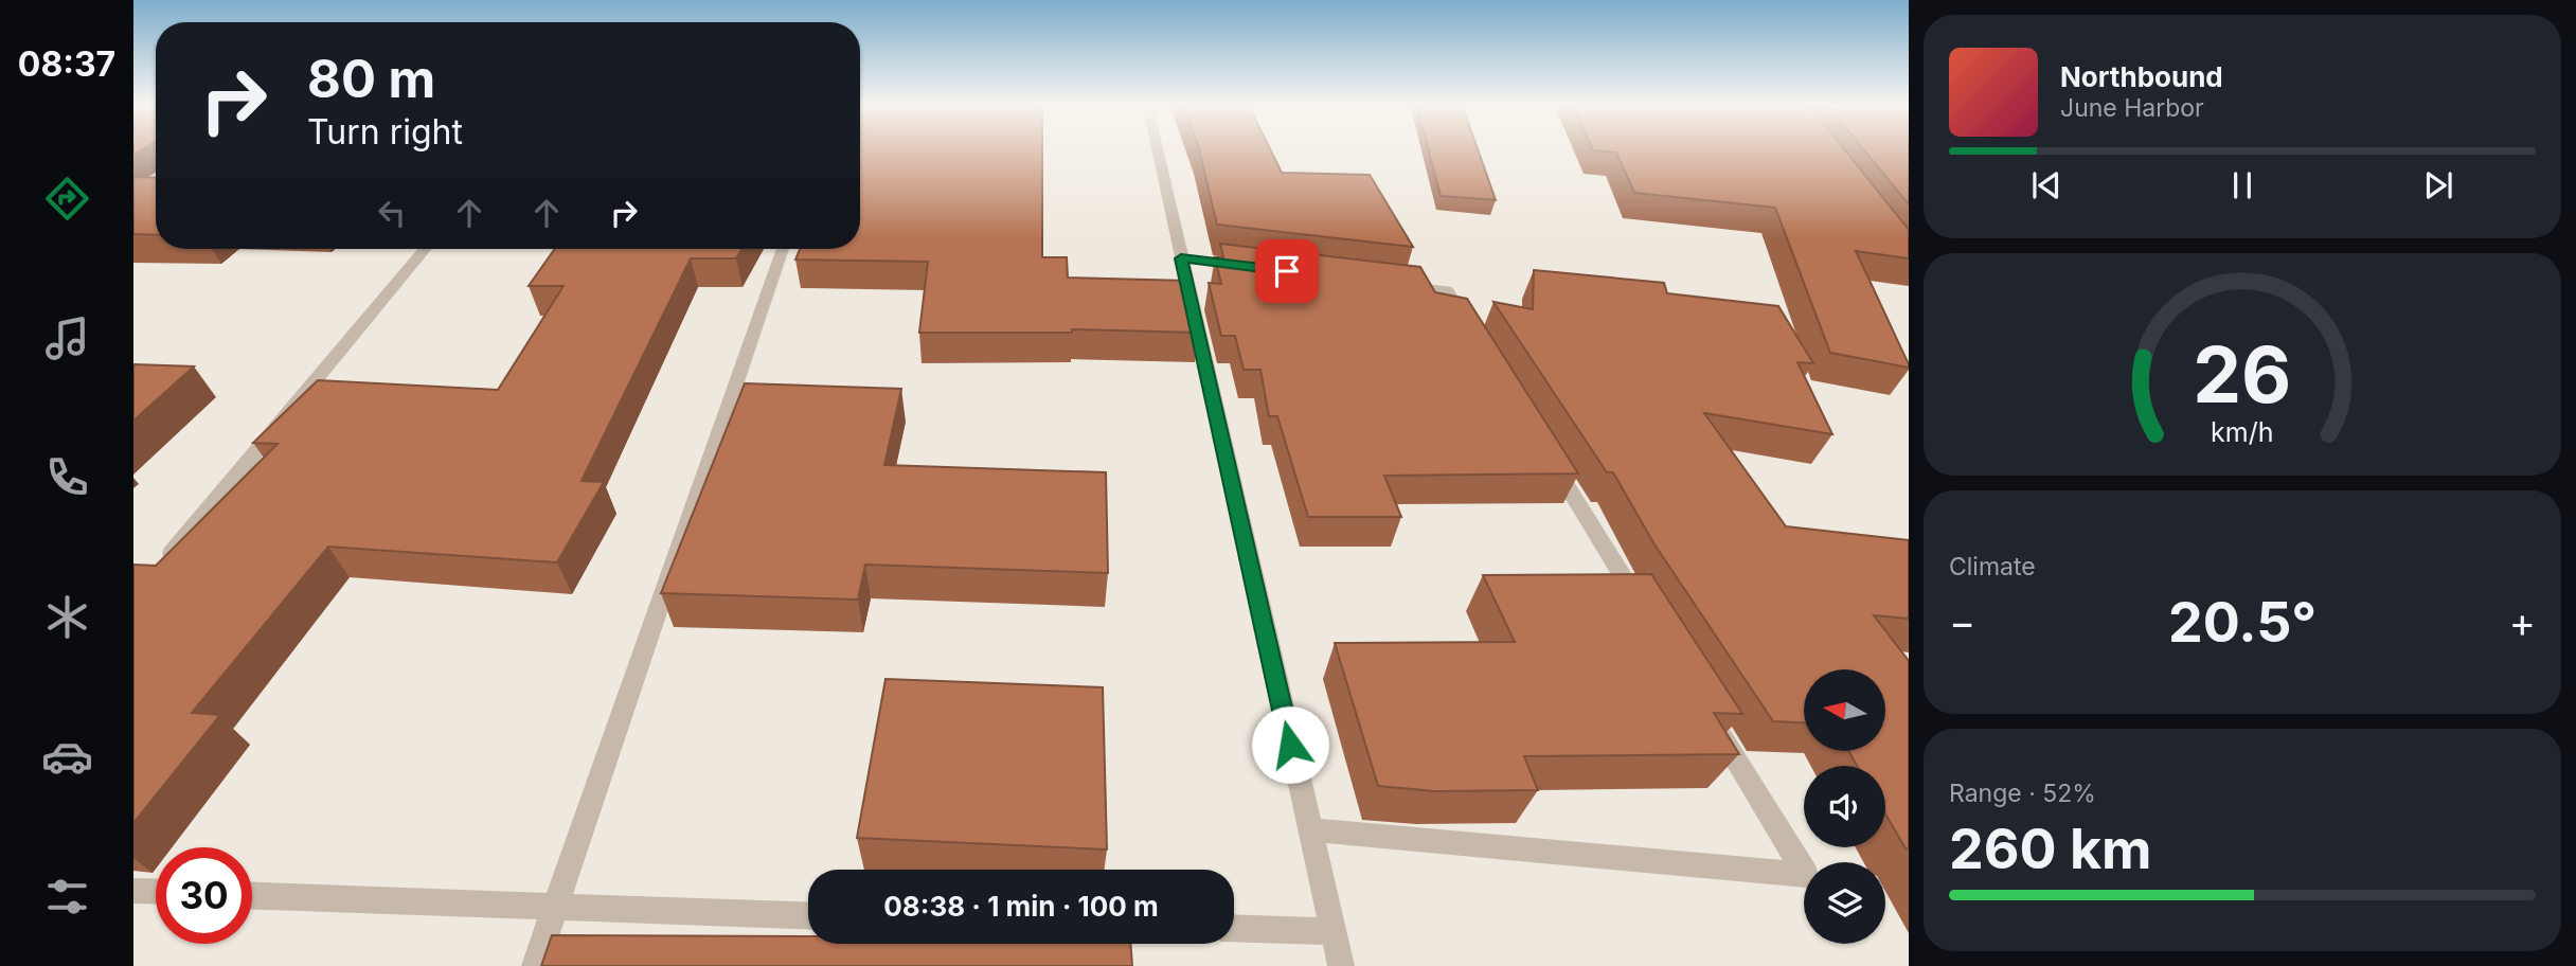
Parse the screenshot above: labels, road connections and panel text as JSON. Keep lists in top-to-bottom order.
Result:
{
  "north": "left",
  "page": {
    "tabs": "08:37",
    "turn": ["80 m", "Turn right"],
    "song": ["Northbound", "June Harbor"],
    "tile": [
      "Climate",
      ["Range · 52%", "260 km"]
    ],
    "heat": ["−", "20.5°", "+"],
    "limit": "30",
    "trip": "08:38 · 1 min · 100 m",
    "gauge": ["26", "km/h"]
  }
}
